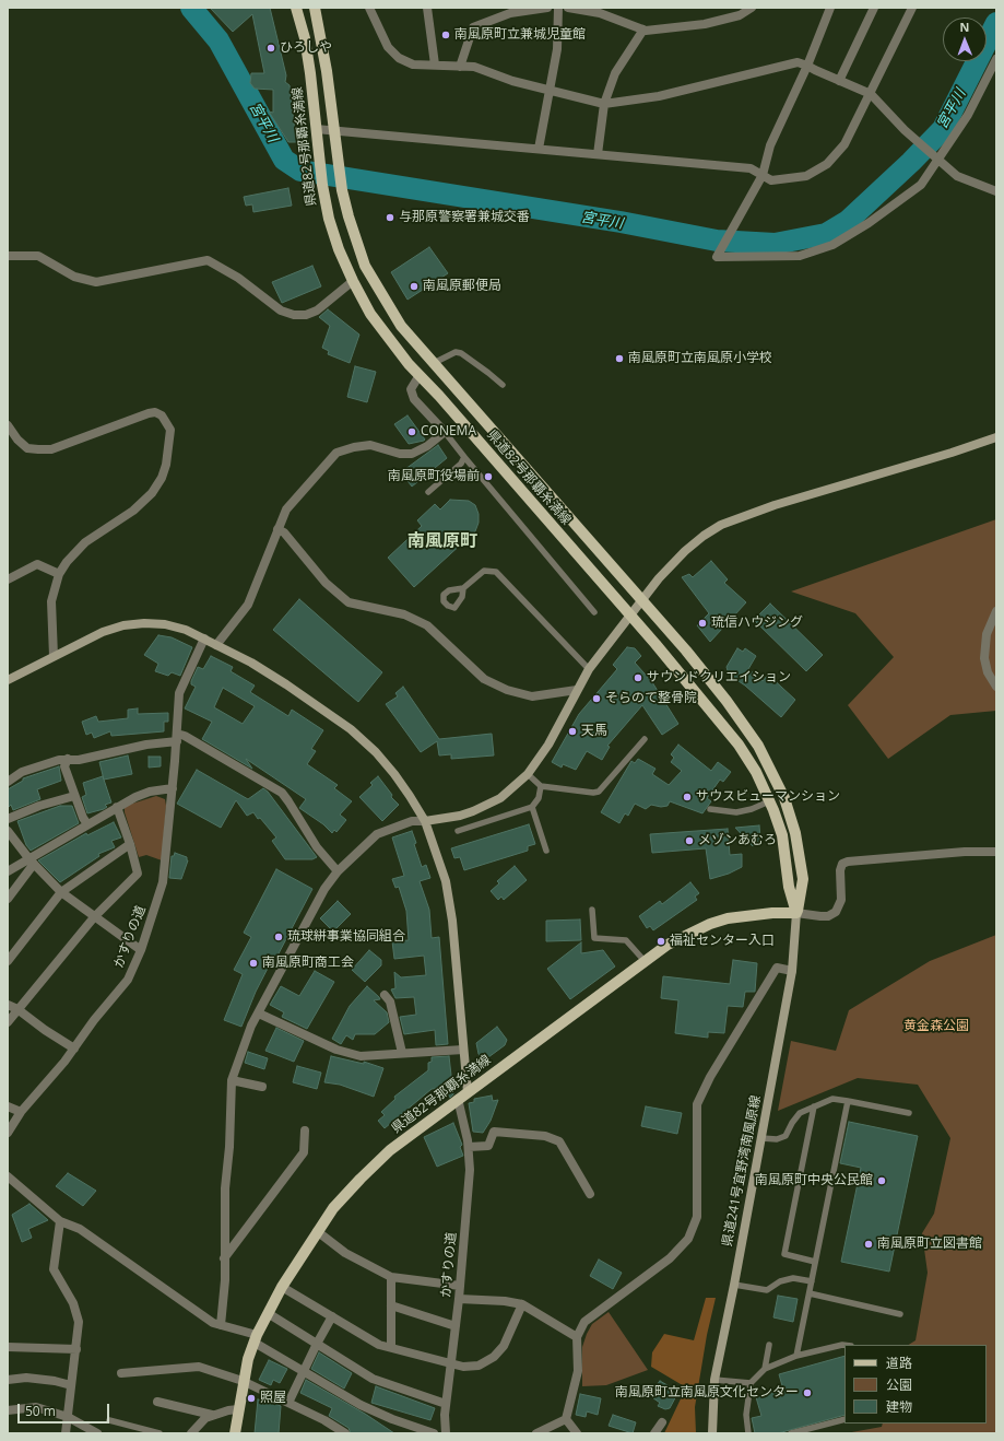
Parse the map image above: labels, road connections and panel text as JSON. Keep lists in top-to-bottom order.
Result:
{
  "streets": {
    "main road": ["県道82号那覇糸満線"],
    "street": ["かすりの道", "県道241号宜野湾南風原線"]
  },
  "crossings": [
    ["県道82号那覇糸満線", "かすりの道"],
    ["県道82号那覇糸満線", "県道241号宜野湾南風原線"]
  ],
  "districts": ["南風原町"],
  "water": ["宮平川"],
  "parks": ["黄金森公園"],
  "places": [
    "南風原町立兼城児童館",
    "ひろしや",
    "与那原警察署兼城交番",
    "南風原郵便局",
    "南風原町立南風原小学校",
    "CONEMA",
    "南風原町役場前",
    "琉信ハウジング",
    "サウンドクリエイション",
    "そらのて整骨院",
    "天馬",
    "サウスビューマンション",
    "メゾンあむろ",
    "琉球絣事業協同組合",
    "福祉センター入口",
    "南風原町商工会",
    "南風原町中央公民館",
    "南風原町立図書館",
    "南風原町立南風原文化センター",
    "照屋"
  ],
  "legend": ["道路", "公園", "建物"],
  "scale_bar": "50 m",
  "north": "top"
}
